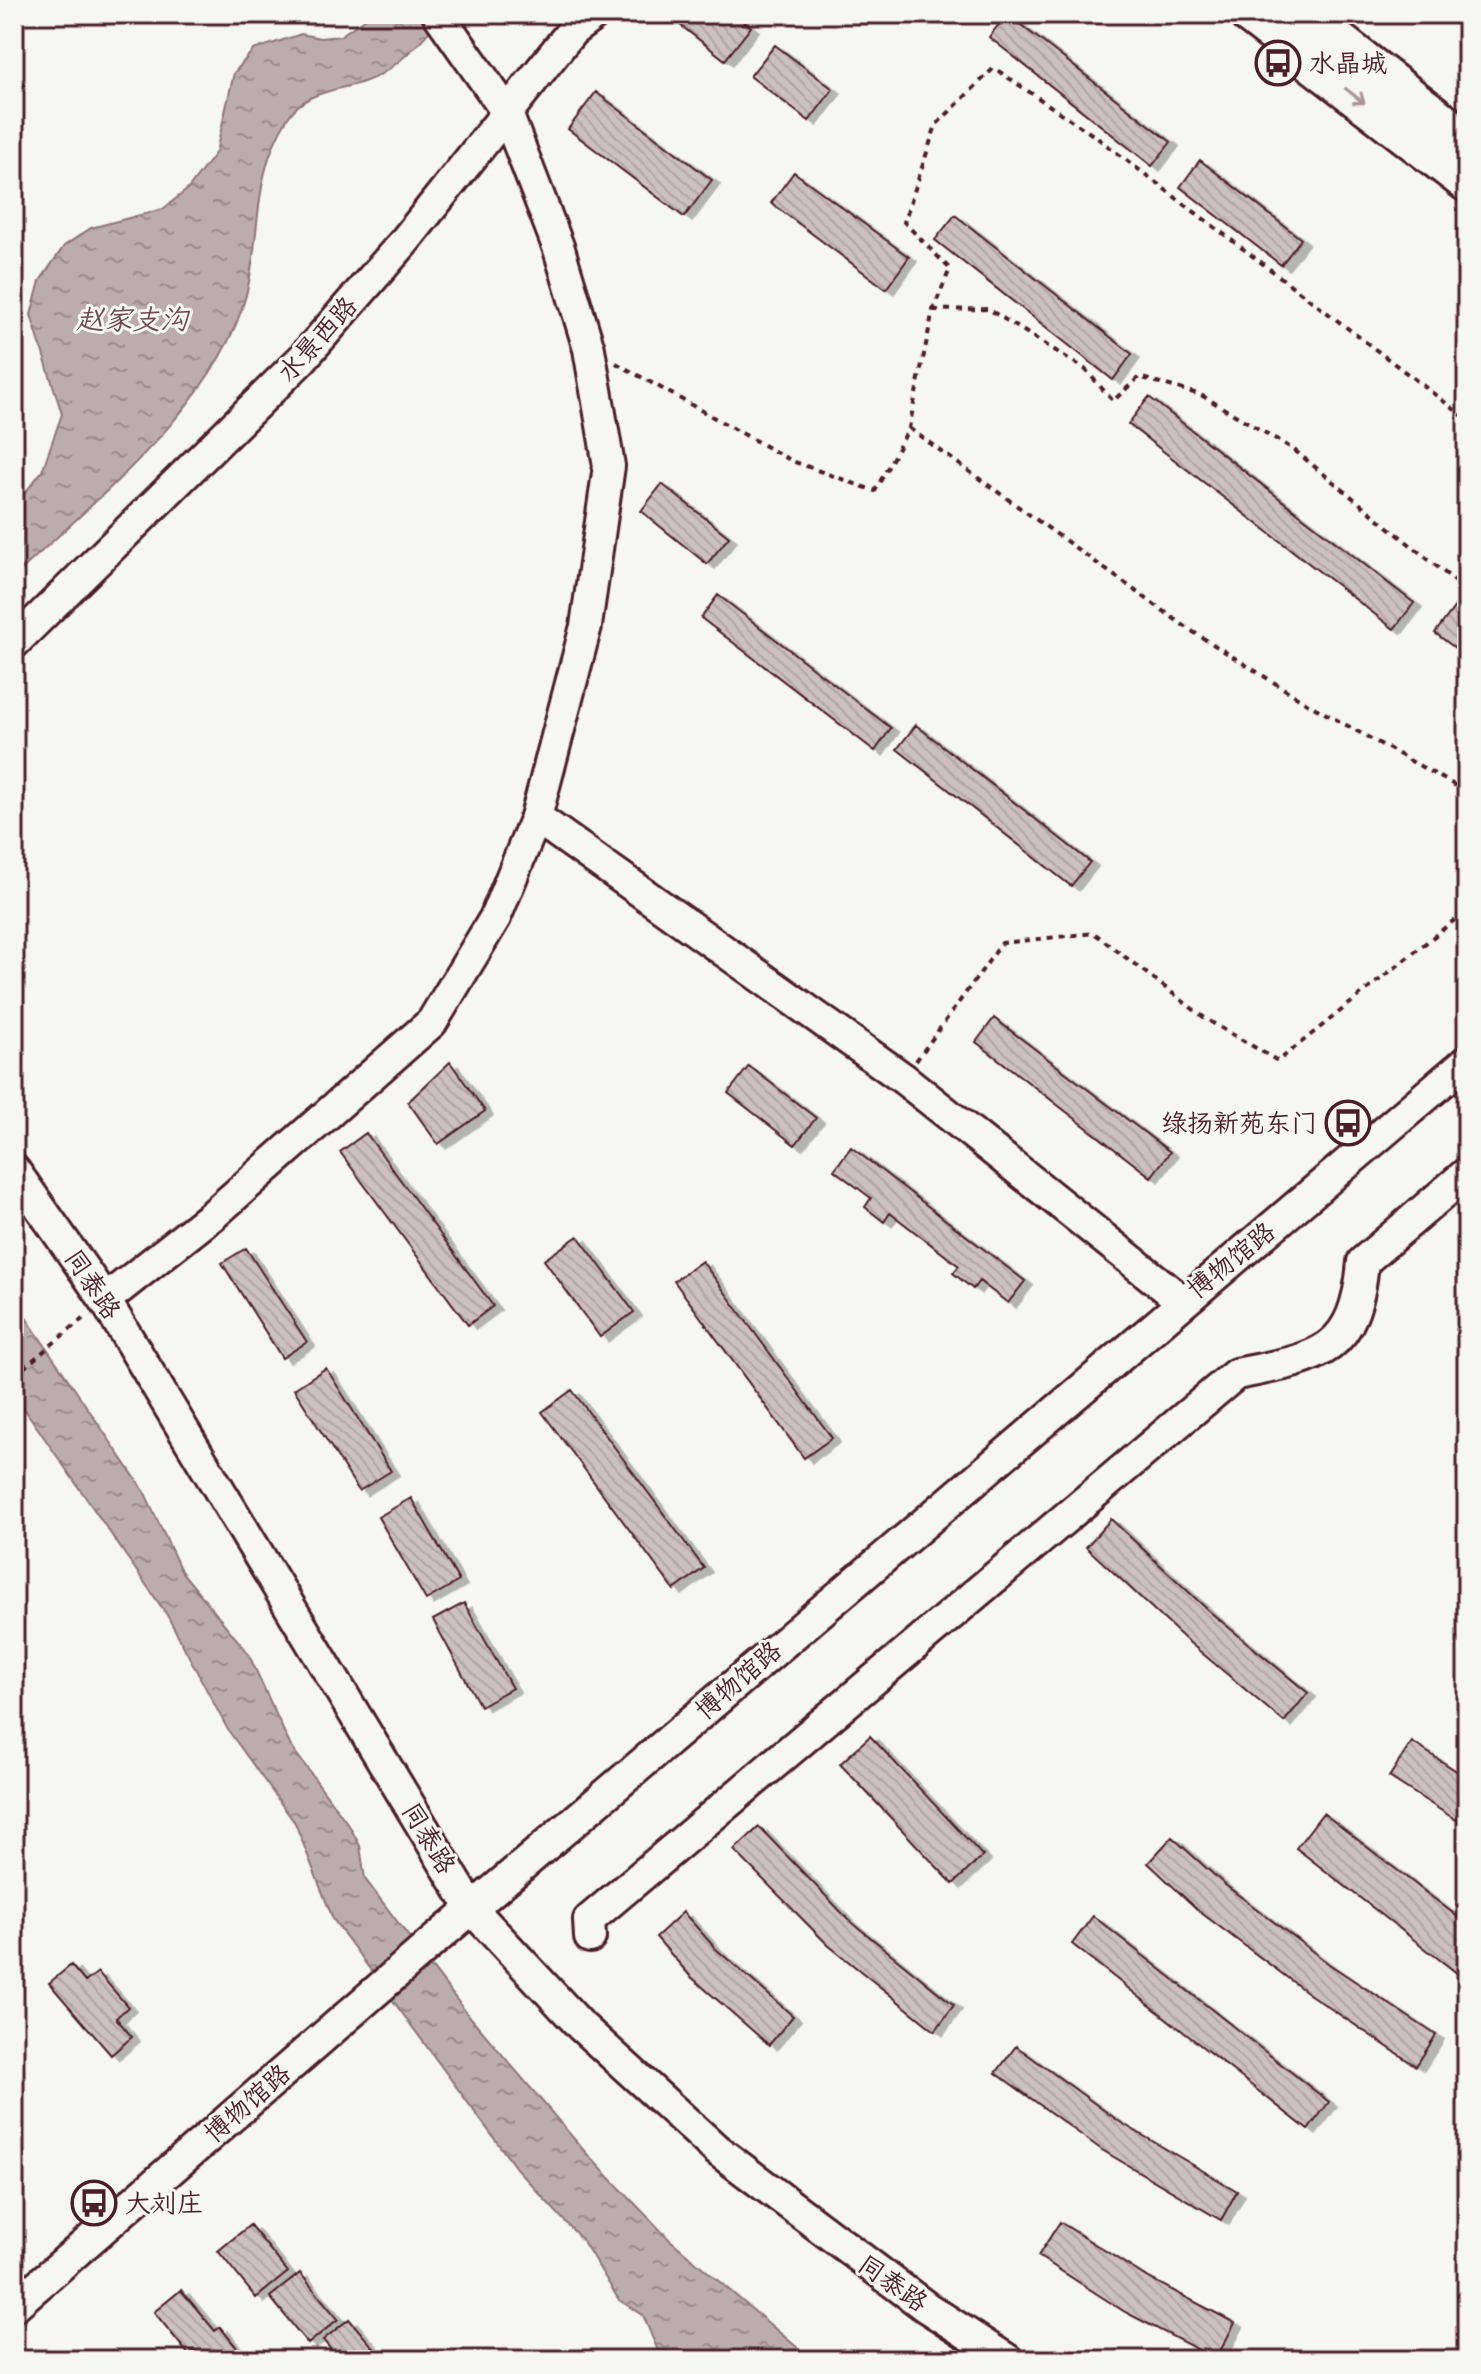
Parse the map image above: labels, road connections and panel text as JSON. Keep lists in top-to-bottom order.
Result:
{
  "streets": {
    "street": ["水景西路", "博物馆路", "同泰路"]
  },
  "crossings": [
    ["博物馆路", "同泰路"]
  ],
  "water": ["赵家支沟"],
  "places": {
    "bus stop": ["水晶城", "绿扬新苑东门", "大刘庄"]
  }
}
